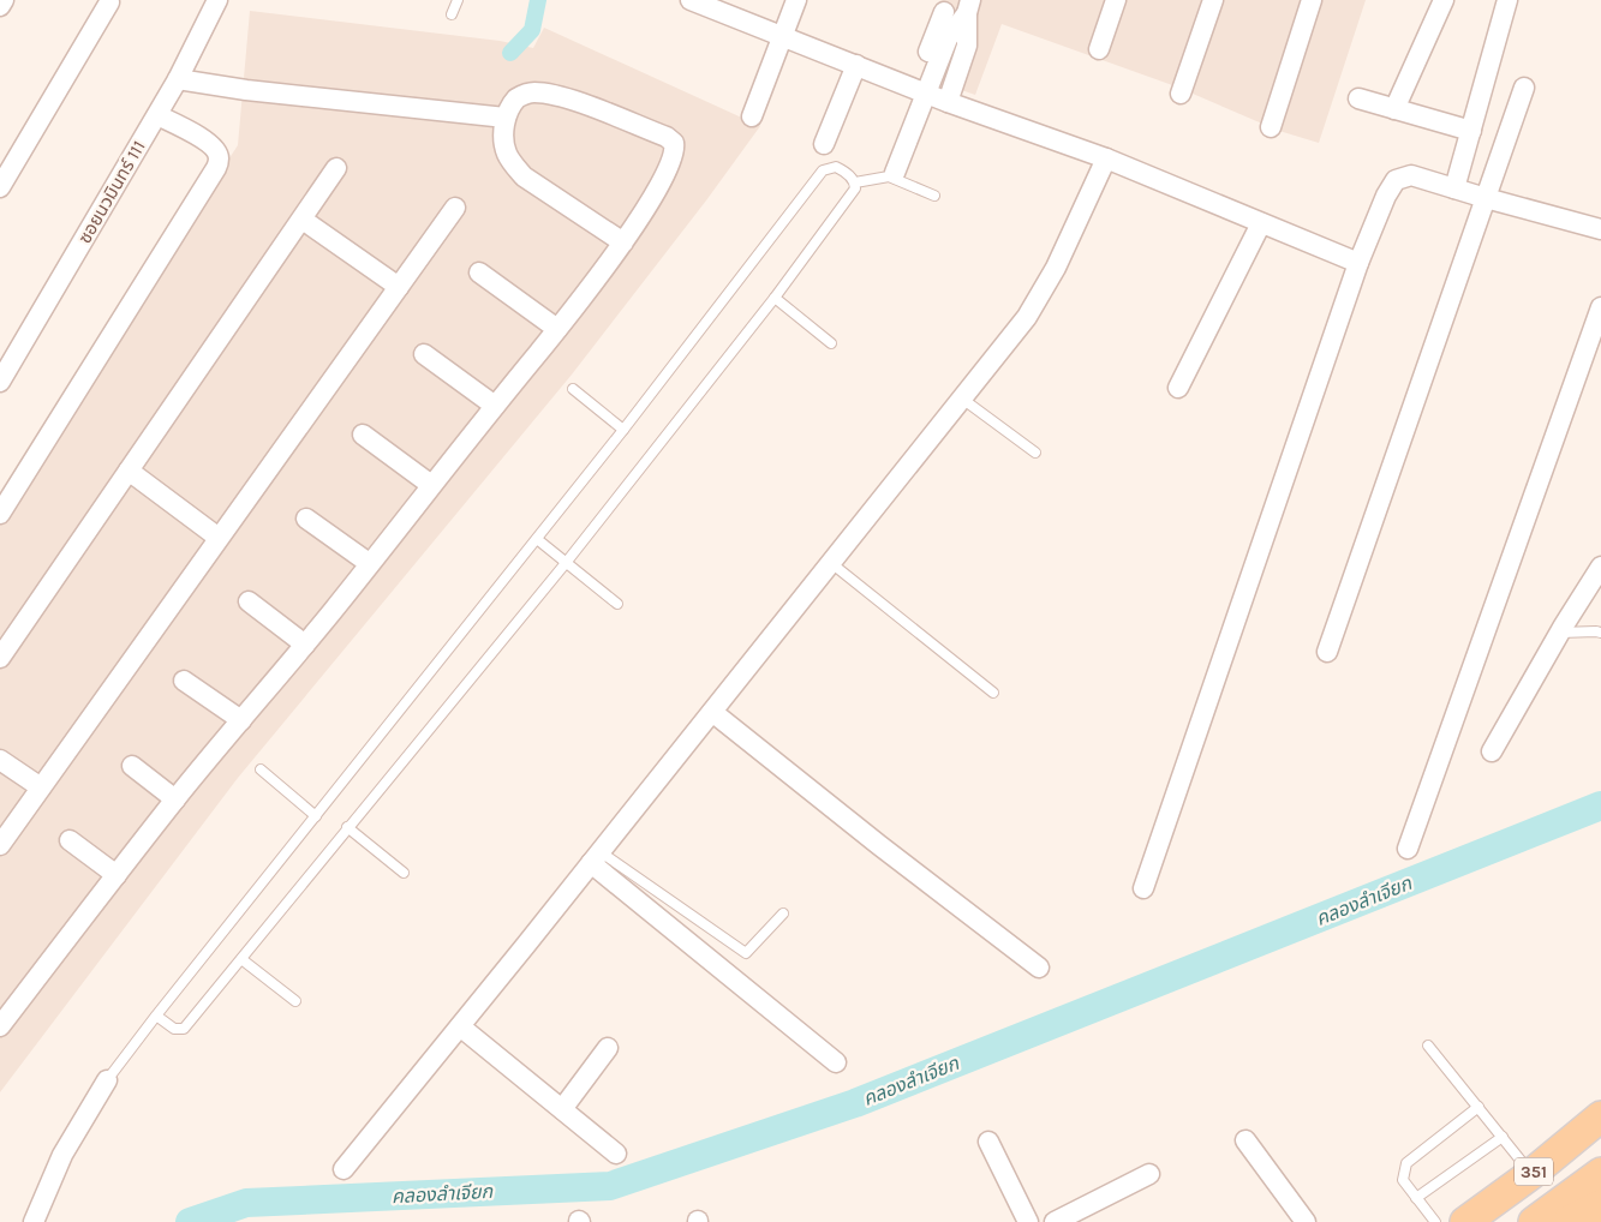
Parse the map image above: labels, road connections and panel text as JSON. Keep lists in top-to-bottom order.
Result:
{
  "streets": {
    "main road": ["351"],
    "street": ["ซอยนวมินทร์ 111"]
  },
  "water": ["คลองลำเจียก"]
}
